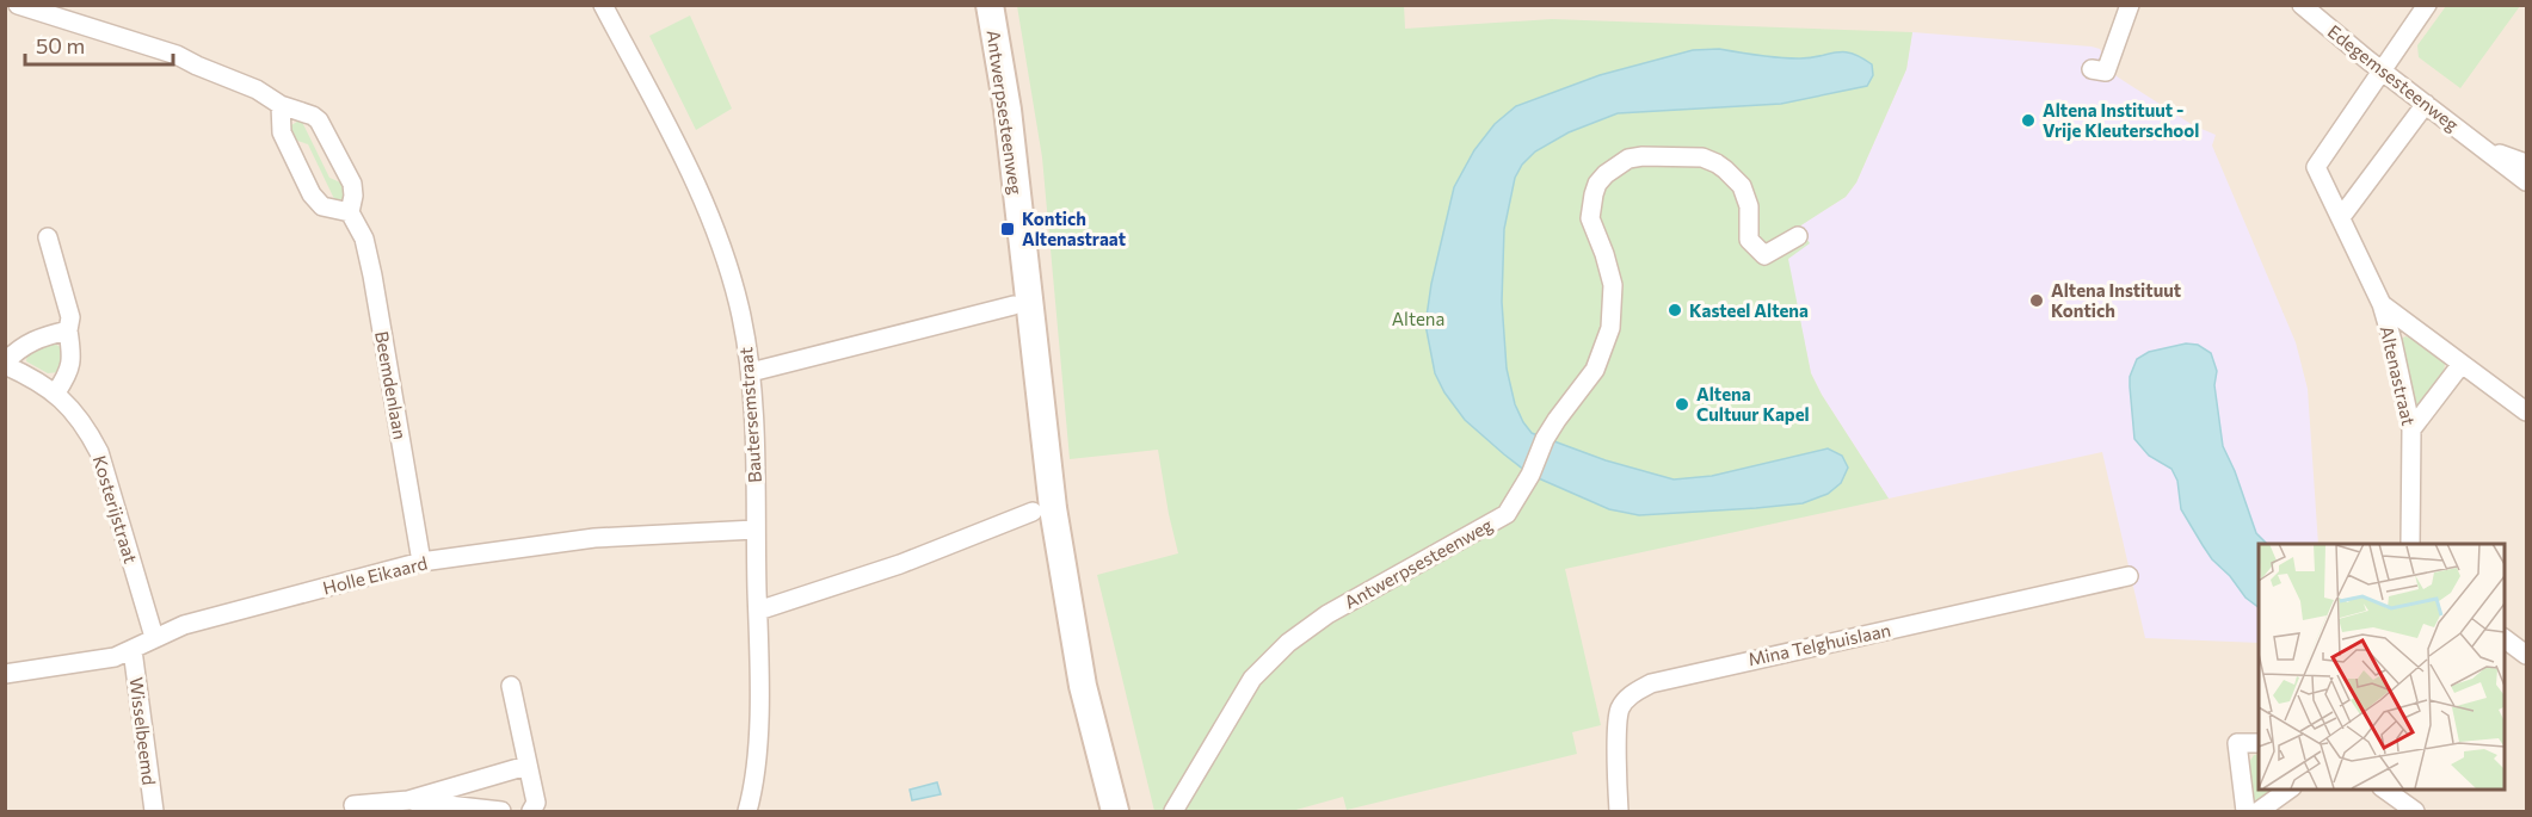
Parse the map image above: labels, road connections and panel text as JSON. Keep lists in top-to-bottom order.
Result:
{
  "streets": {
    "street": [
      "Edegemsesteenweg",
      "Antwerpsesteenweg",
      "Altenastraat",
      "Beemdenlaan",
      "Bautersemstraat",
      "Kosterijstraat",
      "Holle Eikaard",
      "Mina Telghuislaan",
      "Wisselbeemd"
    ]
  },
  "crossings": [
    ["Edegemsesteenweg", "Altenastraat"],
    ["Beemdenlaan", "Holle Eikaard"],
    ["Bautersemstraat", "Holle Eikaard"],
    ["Kosterijstraat", "Holle Eikaard"],
    ["Holle Eikaard", "Wisselbeemd"]
  ],
  "parks": ["Altena"],
  "places": {
    "other": [
      "Altena Instituut - Vrije Kleuterschool",
      "Altena Instituut Kontich",
      "Kasteel Altena",
      "Altena Cultuur Kapel"
    ],
    "transit": ["Kontich Altenastraat"]
  },
  "scale_bar": "50 m"
}
